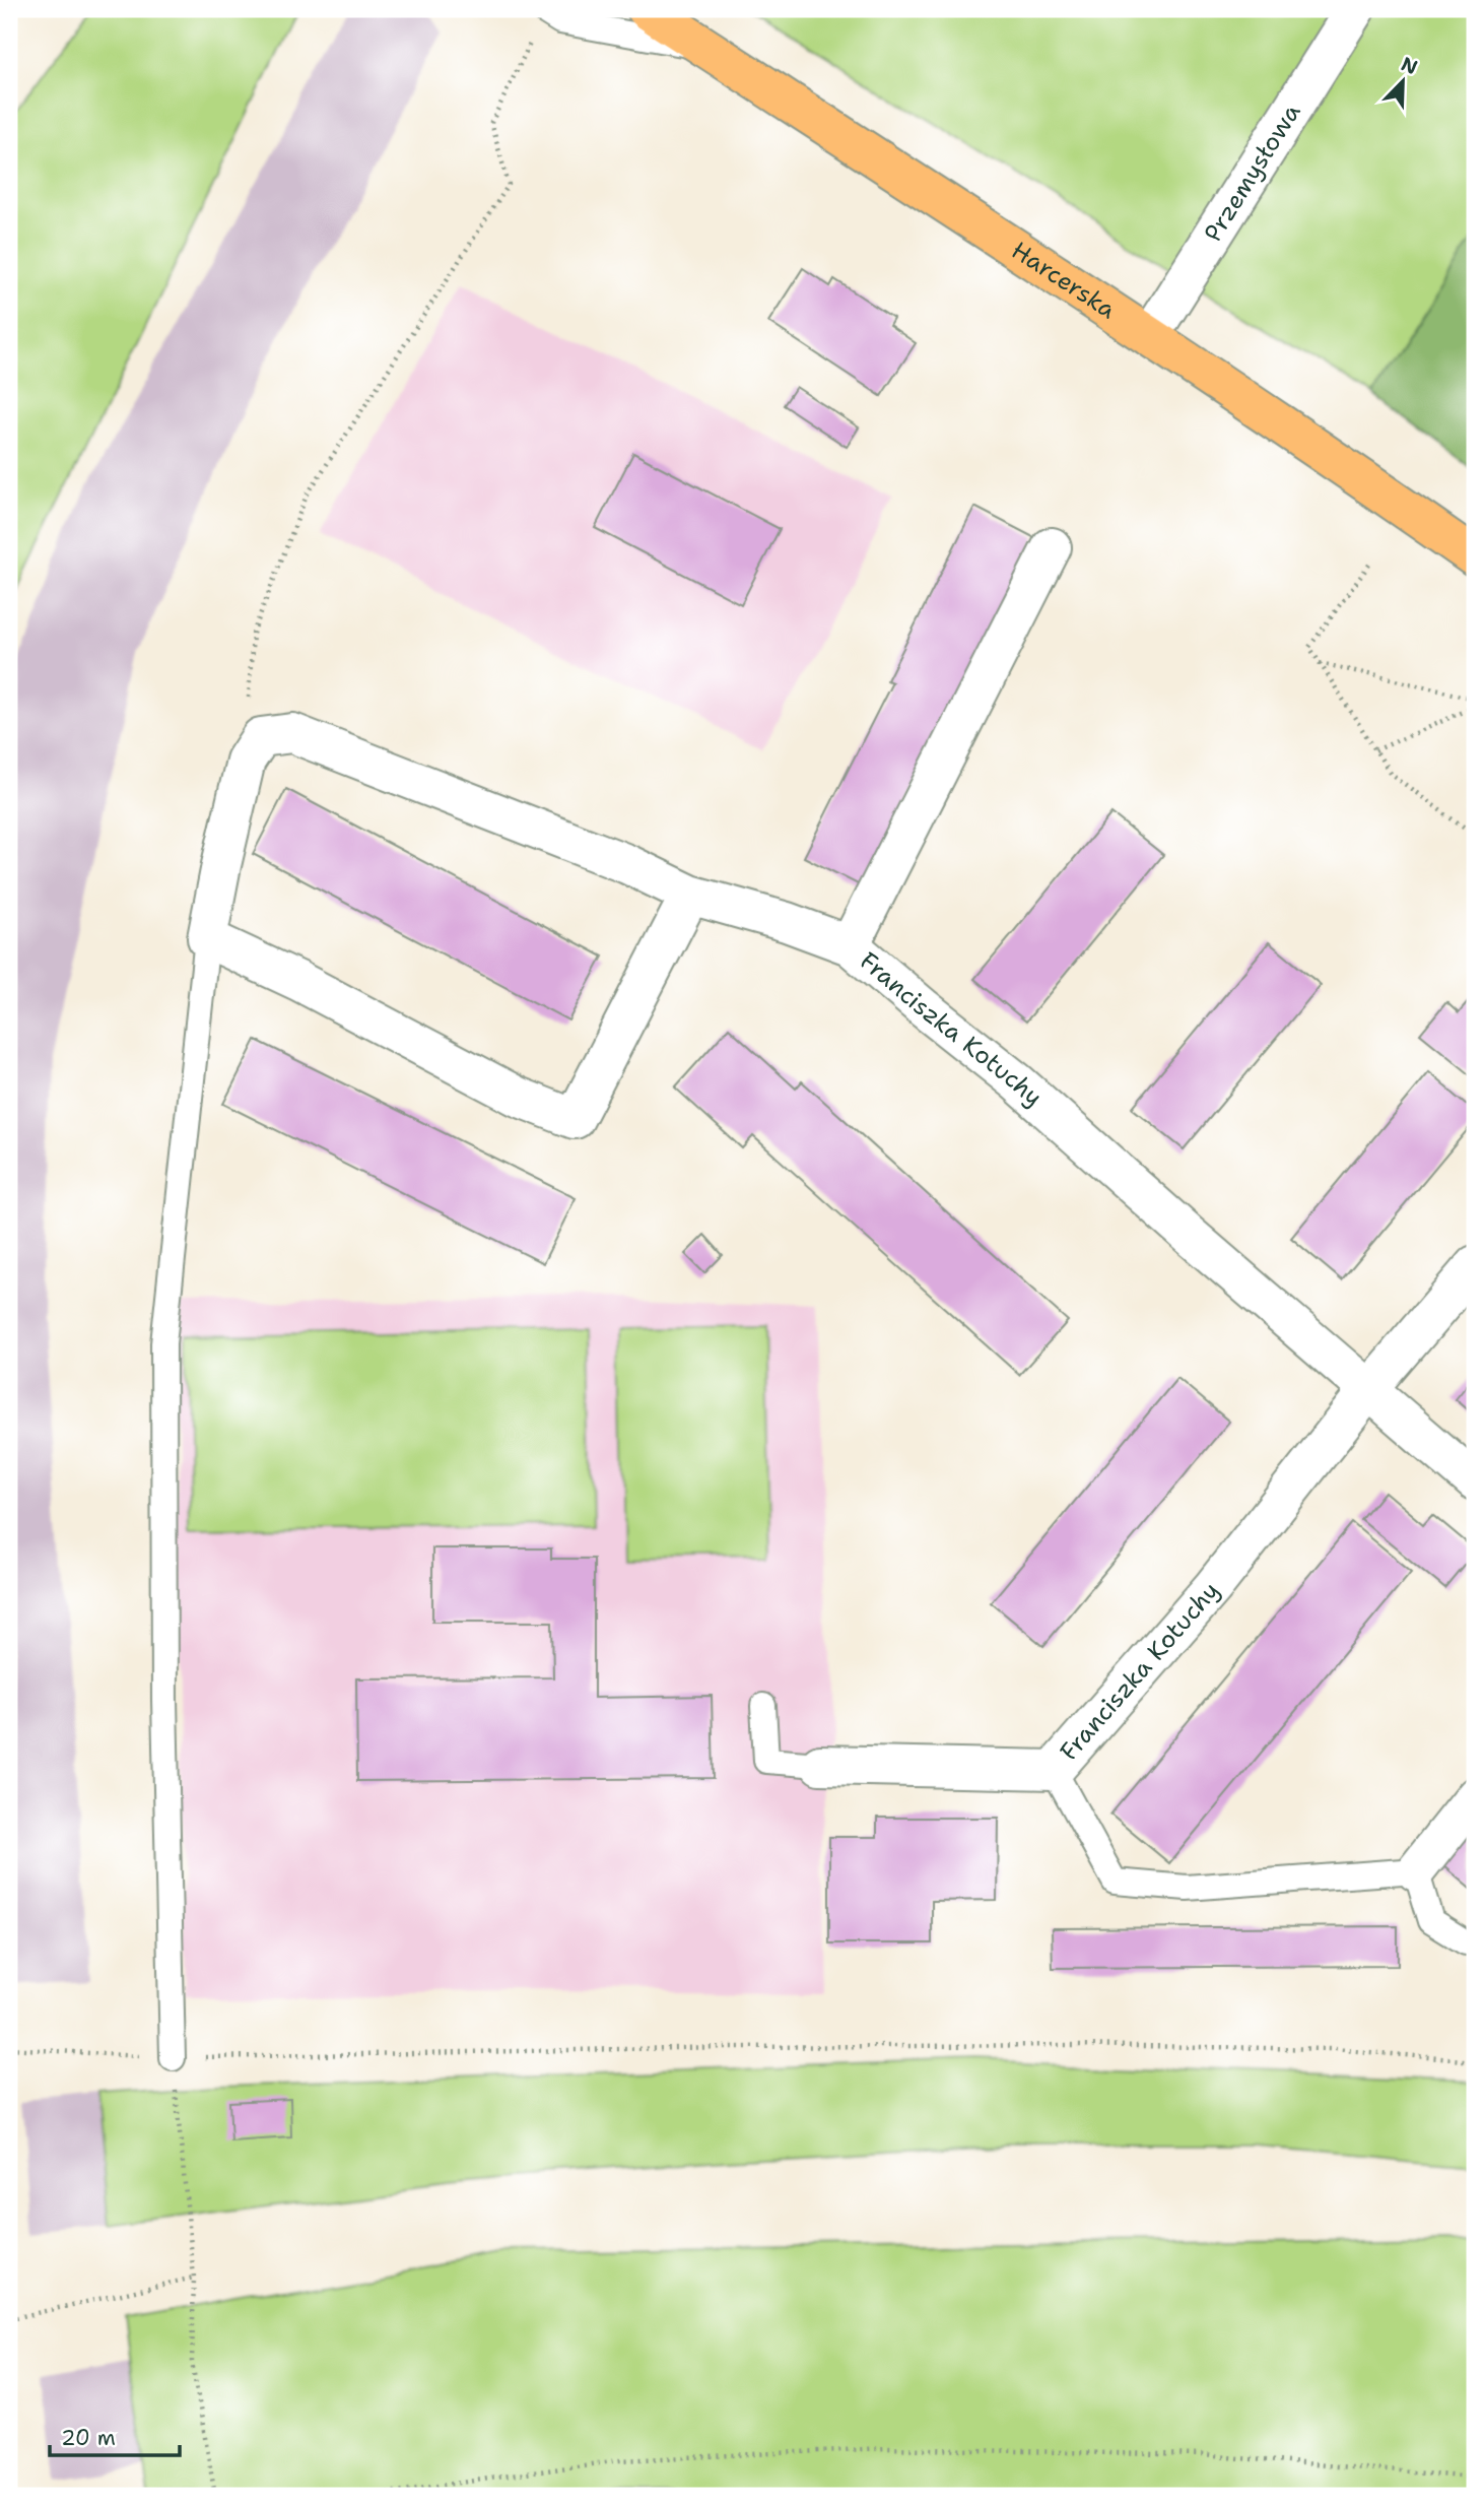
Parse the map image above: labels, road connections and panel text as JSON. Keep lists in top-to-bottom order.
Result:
{
  "streets": {
    "main road": ["Harcerska"],
    "street": ["Przemysłowa", "Franciszka Kotuchy"]
  },
  "crossings": [
    ["Przemysłowa", "Harcerska"]
  ],
  "scale_bar": "20 m",
  "north": "top right"
}
